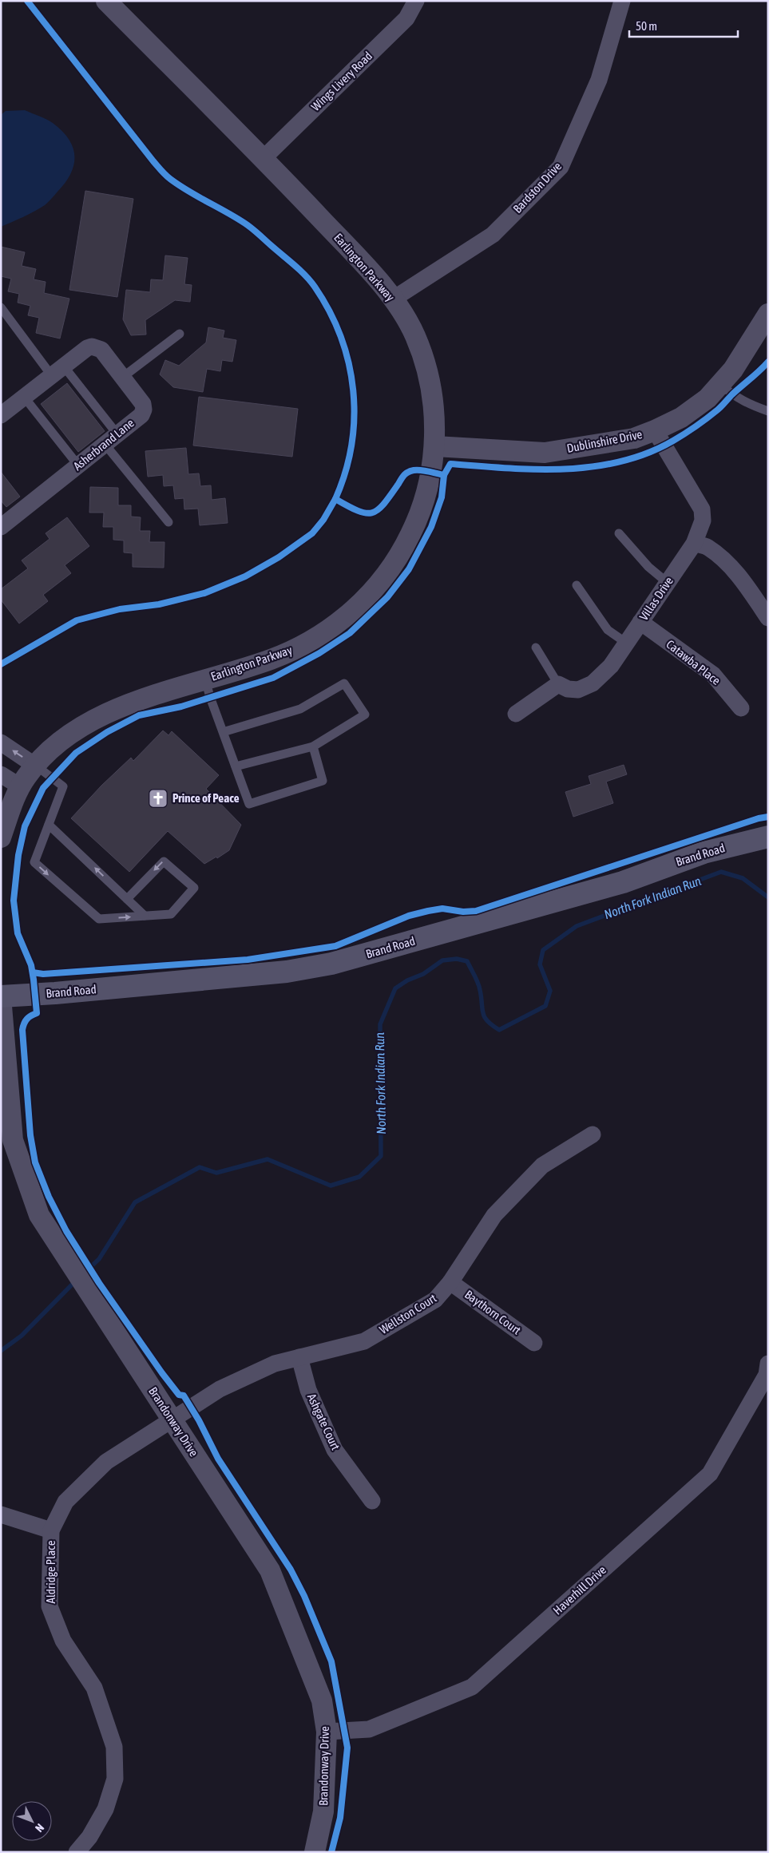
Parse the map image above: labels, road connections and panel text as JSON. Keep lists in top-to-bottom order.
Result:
{
  "streets": {
    "main road": ["Brand Road"],
    "street": [
      "Wings Livery Road",
      "Bardston Drive",
      "Earlington Parkway",
      "Dublinshire Drive",
      "Asherbrand Lane",
      "Villas Drive",
      "Catawba Place",
      "Baythorn Court",
      "Wellston Court",
      "Brandonway Drive",
      "Ashgate Court",
      "Aldridge Place",
      "Haverhill Drive"
    ]
  },
  "crossings": [
    ["Wings Livery Road", "Earlington Parkway"],
    ["Bardston Drive", "Earlington Parkway"],
    ["Earlington Parkway", "Dublinshire Drive"],
    ["Dublinshire Drive", "Villas Drive"],
    ["Villas Drive", "Catawba Place"],
    ["Brand Road", "Brandonway Drive"],
    ["Baythorn Court", "Wellston Court"],
    ["Wellston Court", "Brandonway Drive"],
    ["Wellston Court", "Ashgate Court"],
    ["Wellston Court", "Aldridge Place"],
    ["Brandonway Drive", "Aldridge Place"],
    ["Brandonway Drive", "Haverhill Drive"]
  ],
  "water": ["North Fork Indian Run"],
  "places": {
    "church": ["Prince of Peace"]
  },
  "scale_bar": "50 m",
  "north": "bottom right"
}
